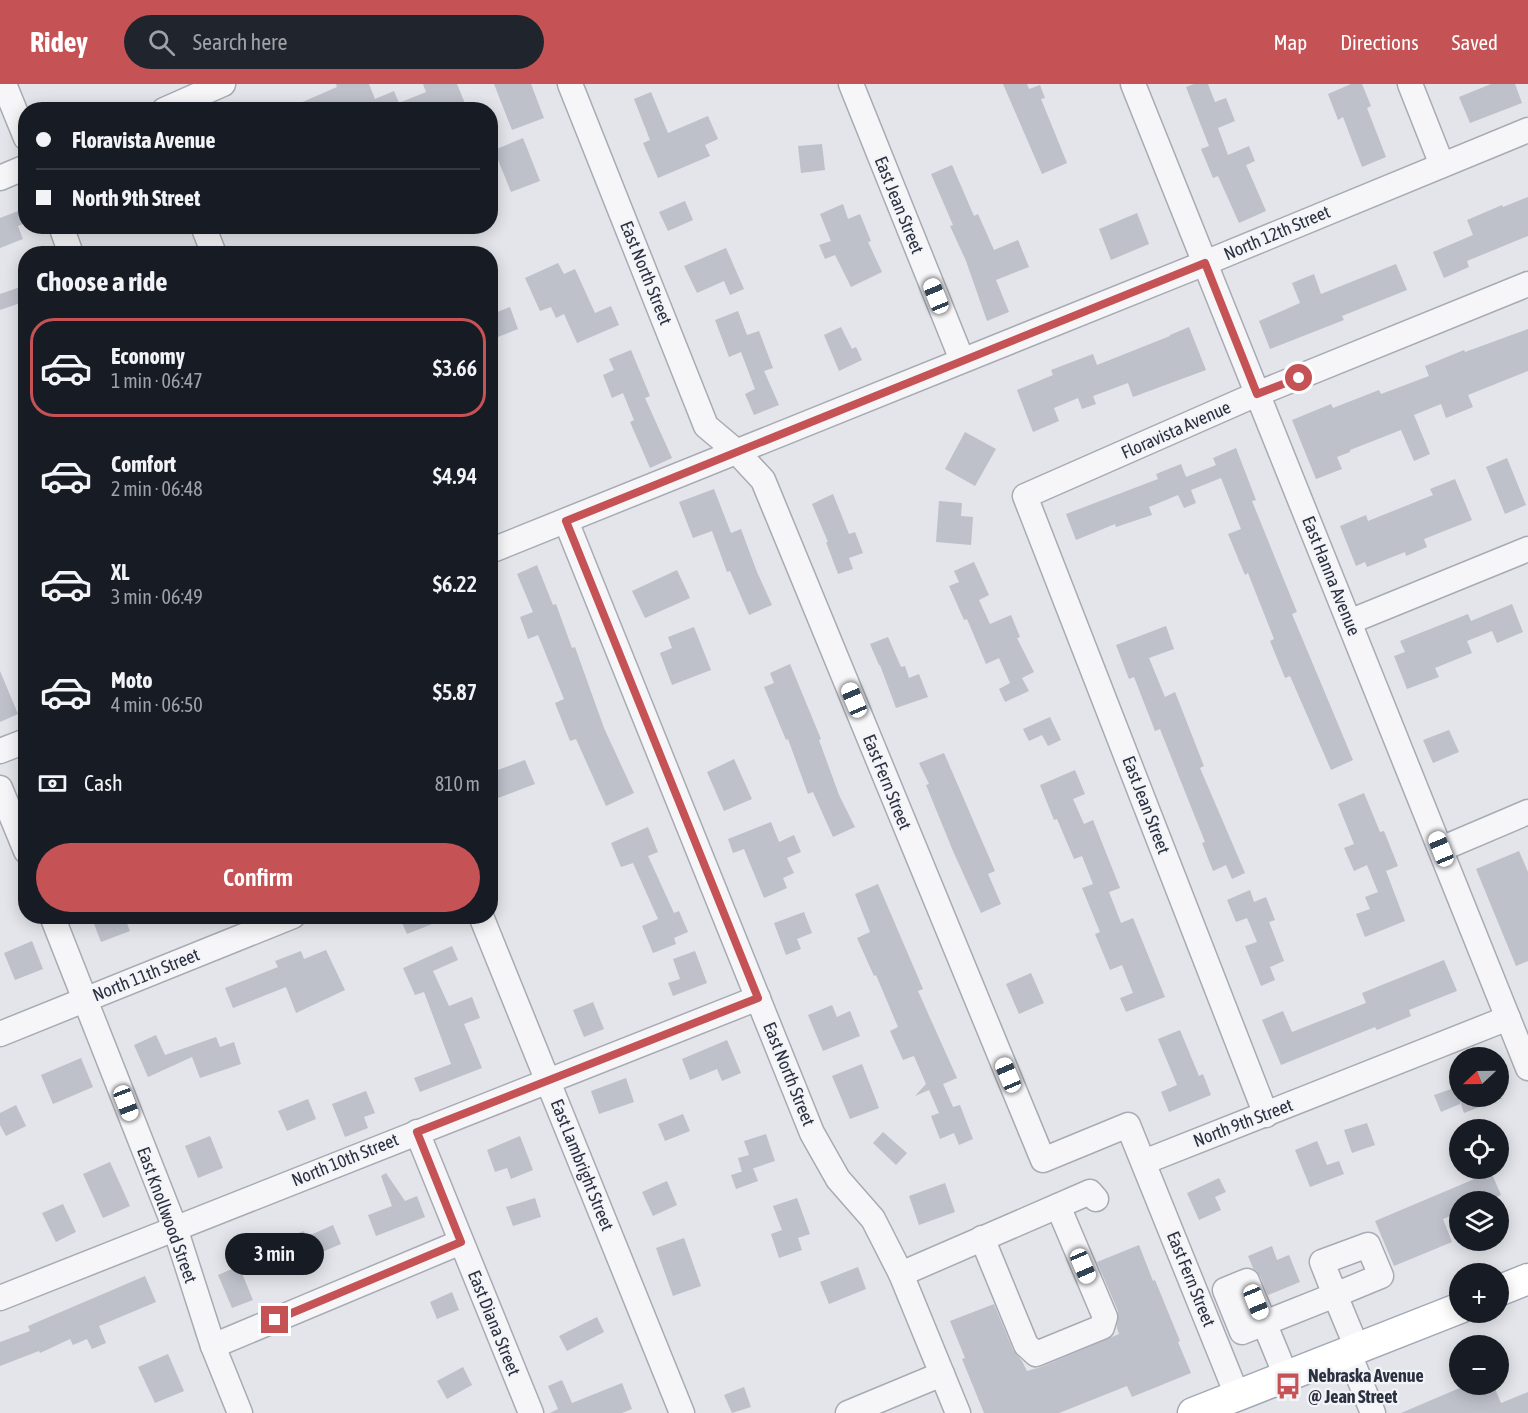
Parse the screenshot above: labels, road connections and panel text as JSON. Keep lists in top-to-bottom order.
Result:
{
  "streets": {
    "street": [
      "East Jean Street",
      "North 12th Street",
      "East North Street",
      "Floravista Avenue",
      "East Hanna Avenue",
      "East Fern Street",
      "North 11th Street",
      "North 9th Street",
      "North 10th Street",
      "East Lambright Street",
      "East Knollwood Street",
      "East Diana Street"
    ]
  },
  "crossings": [
    ["East Jean Street", "North 12th Street"],
    ["East Jean Street", "Floravista Avenue"],
    ["East Jean Street", "North 9th Street"],
    ["North 12th Street", "East North Street"],
    ["North 12th Street", "East Hanna Avenue"],
    ["North 12th Street", "East Fern Street"],
    ["East North Street", "East Fern Street"],
    ["East North Street", "North 10th Street"],
    ["Floravista Avenue", "East Hanna Avenue"],
    ["East Hanna Avenue", "North 9th Street"],
    ["East Fern Street", "North 9th Street"],
    ["North 11th Street", "East Knollwood Street"],
    ["North 10th Street", "East Lambright Street"],
    ["North 10th Street", "East Knollwood Street"],
    ["North 10th Street", "East Diana Street"]
  ],
  "places": {
    "bus stop": ["Nebraska Avenue @ Jean Street"]
  },
  "north": "left",
  "page": {
    "header": "Ridey",
    "search": "Search here",
    "nav": ["Map", "Directions", "Saved"],
    "banner": ["Floravista Avenue", "North 9th Street"],
    "heading": "Choose a ride",
    "list": [
      {
        "name": "Economy",
        "note": "1 min · 06:47",
        "value": "$3.66"
      },
      {
        "name": "Comfort",
        "note": "2 min · 06:48",
        "value": "$4.94"
      },
      {
        "name": "XL",
        "note": "3 min · 06:49",
        "value": "$6.22"
      },
      {
        "name": "Moto",
        "note": "4 min · 06:50",
        "value": "$5.87"
      }
    ],
    "pay": ["Cash", "810 m"],
    "buttons": "Confirm",
    "map_buttons": ["+", "−"],
    "bubble": "3 min"
  }
}
